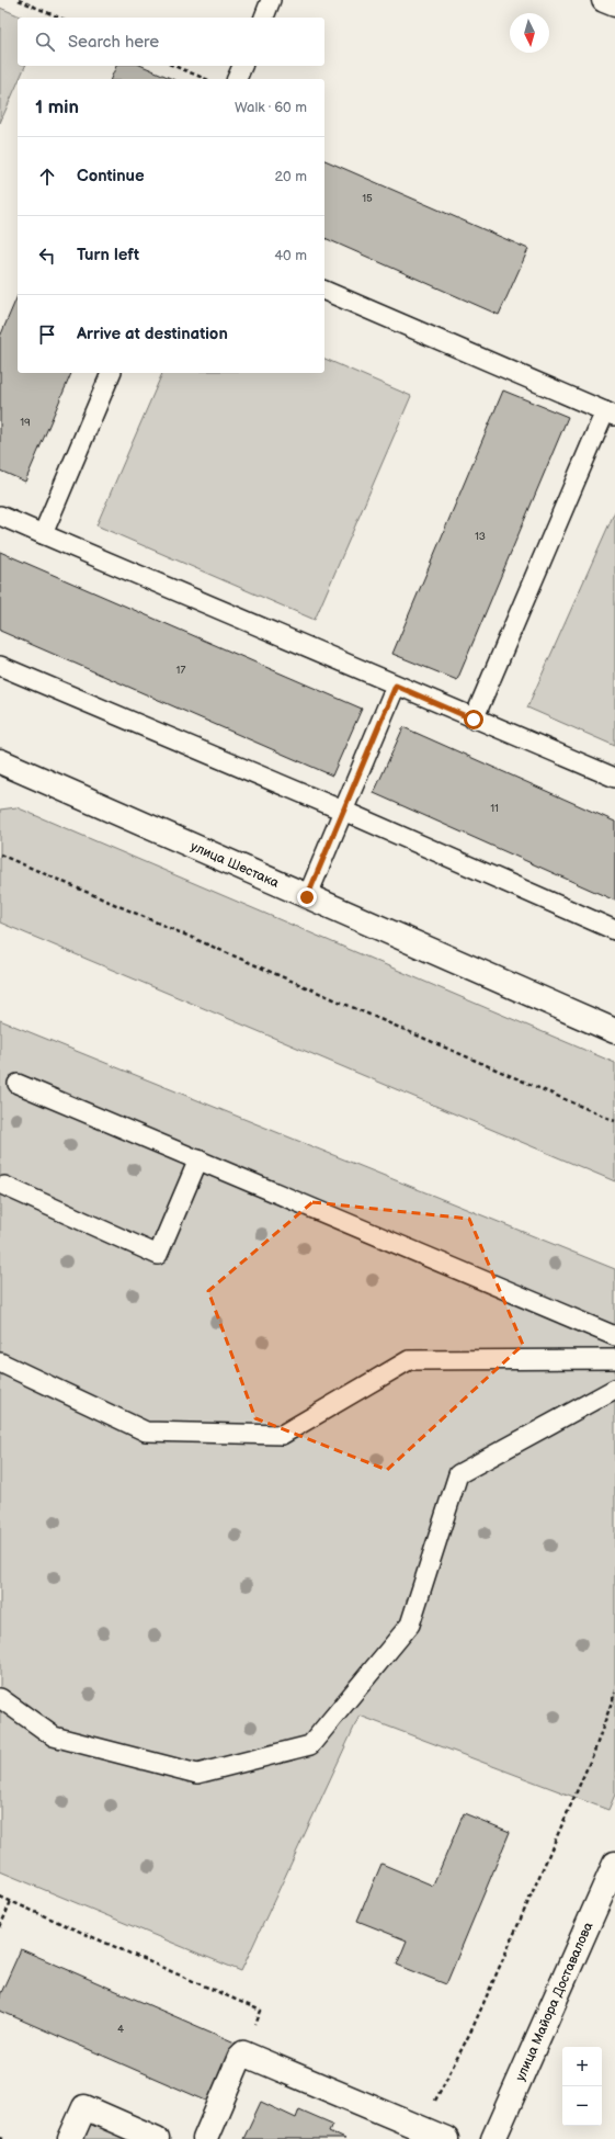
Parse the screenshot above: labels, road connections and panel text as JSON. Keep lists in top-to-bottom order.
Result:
{
  "streets": {
    "street": ["улица Шестака", "улица Майора Доставалова"]
  },
  "house_numbers": [
    "15",
    "19",
    "13",
    "17",
    "11",
    "4"
  ],
  "north": "bottom",
  "page": {
    "search": "Search here",
    "heading": ["1 min", "Walk · 60 m"],
    "list": [
      ["Continue", "20 m"],
      ["Turn left", "40 m"],
      "Arrive at destination"
    ],
    "map_buttons": ["+", "−"]
  }
}
